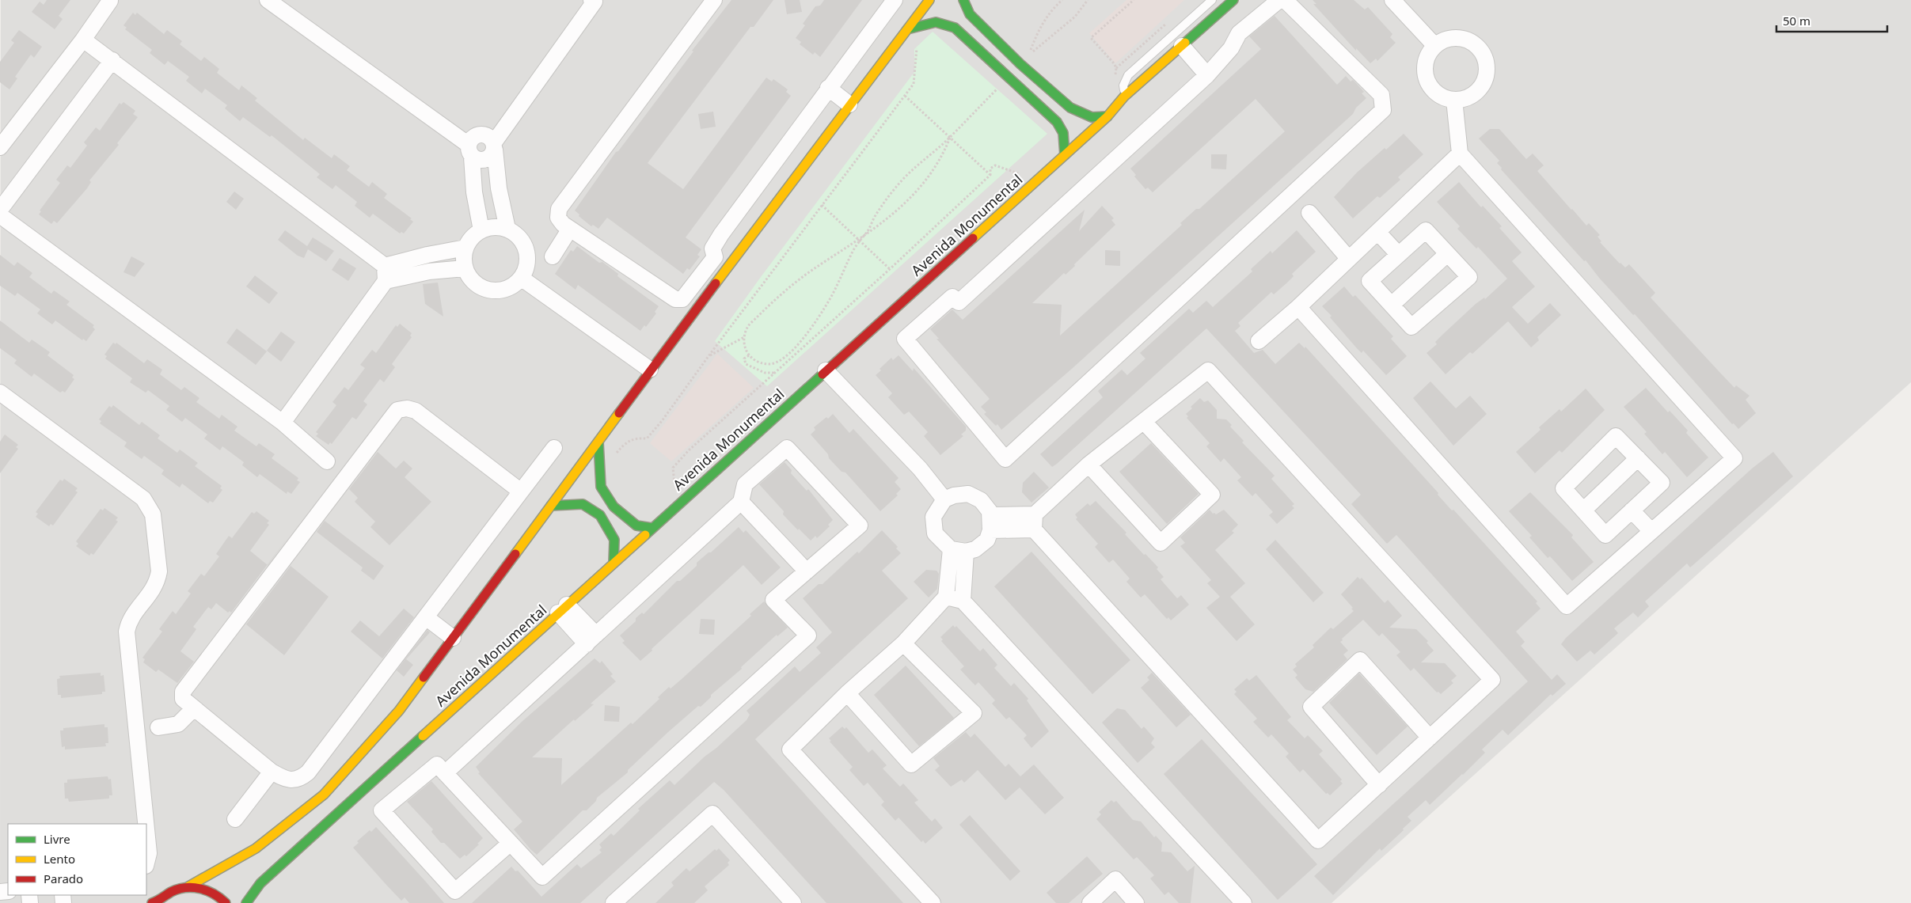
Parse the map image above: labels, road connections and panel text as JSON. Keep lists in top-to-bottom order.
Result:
{
  "streets": {
    "street": ["Avenida Monumental"]
  },
  "legend": ["Livre", "Lento", "Parado"],
  "scale_bar": "50 m"
}
